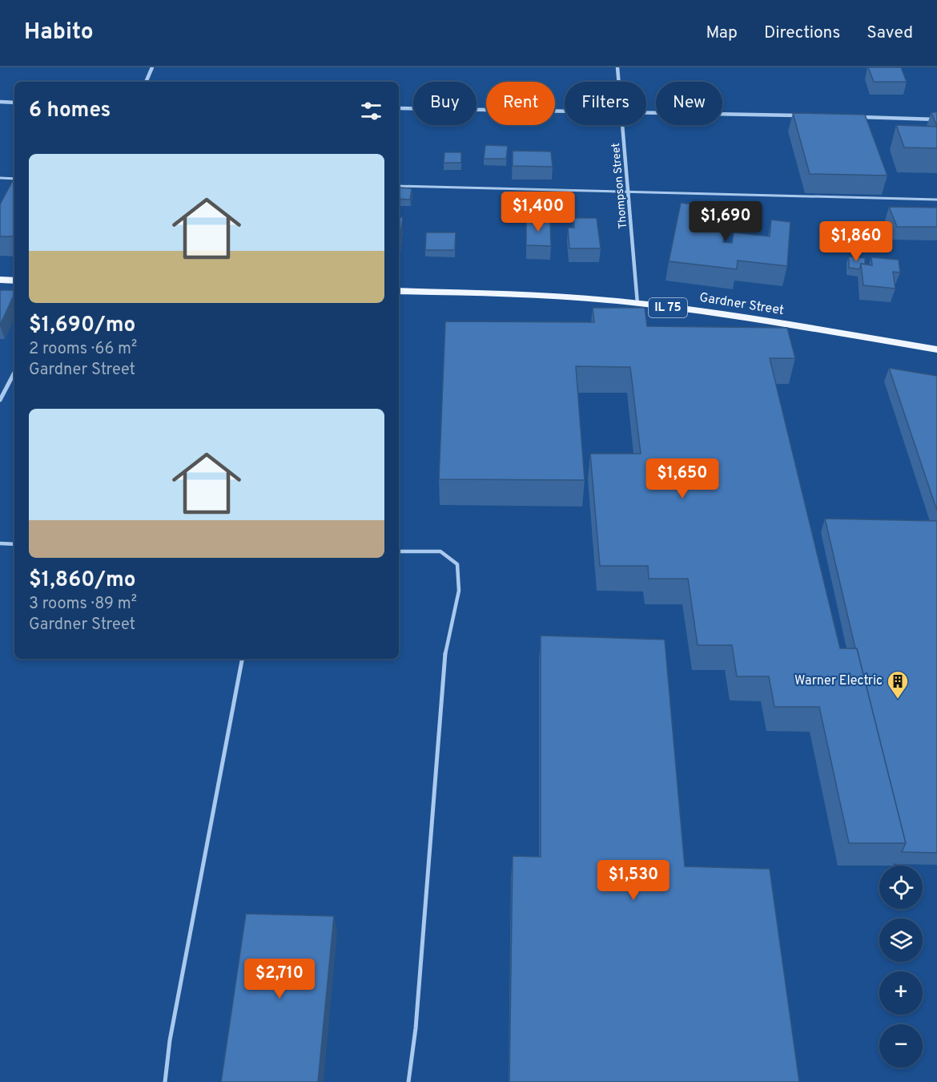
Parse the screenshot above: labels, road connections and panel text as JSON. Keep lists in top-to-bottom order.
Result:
{
  "streets": {
    "main road": ["Gardner Street", "IL 75"],
    "street": ["Thompson Street"]
  },
  "crossings": [
    ["Thompson Street", "Gardner Street"]
  ],
  "places": {
    "building": ["Warner Electric"]
  },
  "page": {
    "header": "Habito",
    "nav": ["Map", "Directions", "Saved"],
    "chip": [
      "Buy",
      "Rent",
      "Filters",
      "New"
    ],
    "heading": "6 homes",
    "list": [
      {
        "name": "$1,690/mo",
        "note": "2 rooms · 66 m² · Gardner Street"
      },
      {
        "name": "$1,860/mo",
        "note": "3 rooms · 89 m² · Gardner Street"
      }
    ],
    "price": [
      "$1,400",
      "$1,690",
      "$1,860",
      "$1,650",
      "$1,530",
      "$2,710"
    ],
    "map_buttons": ["+", "−"]
  }
}
